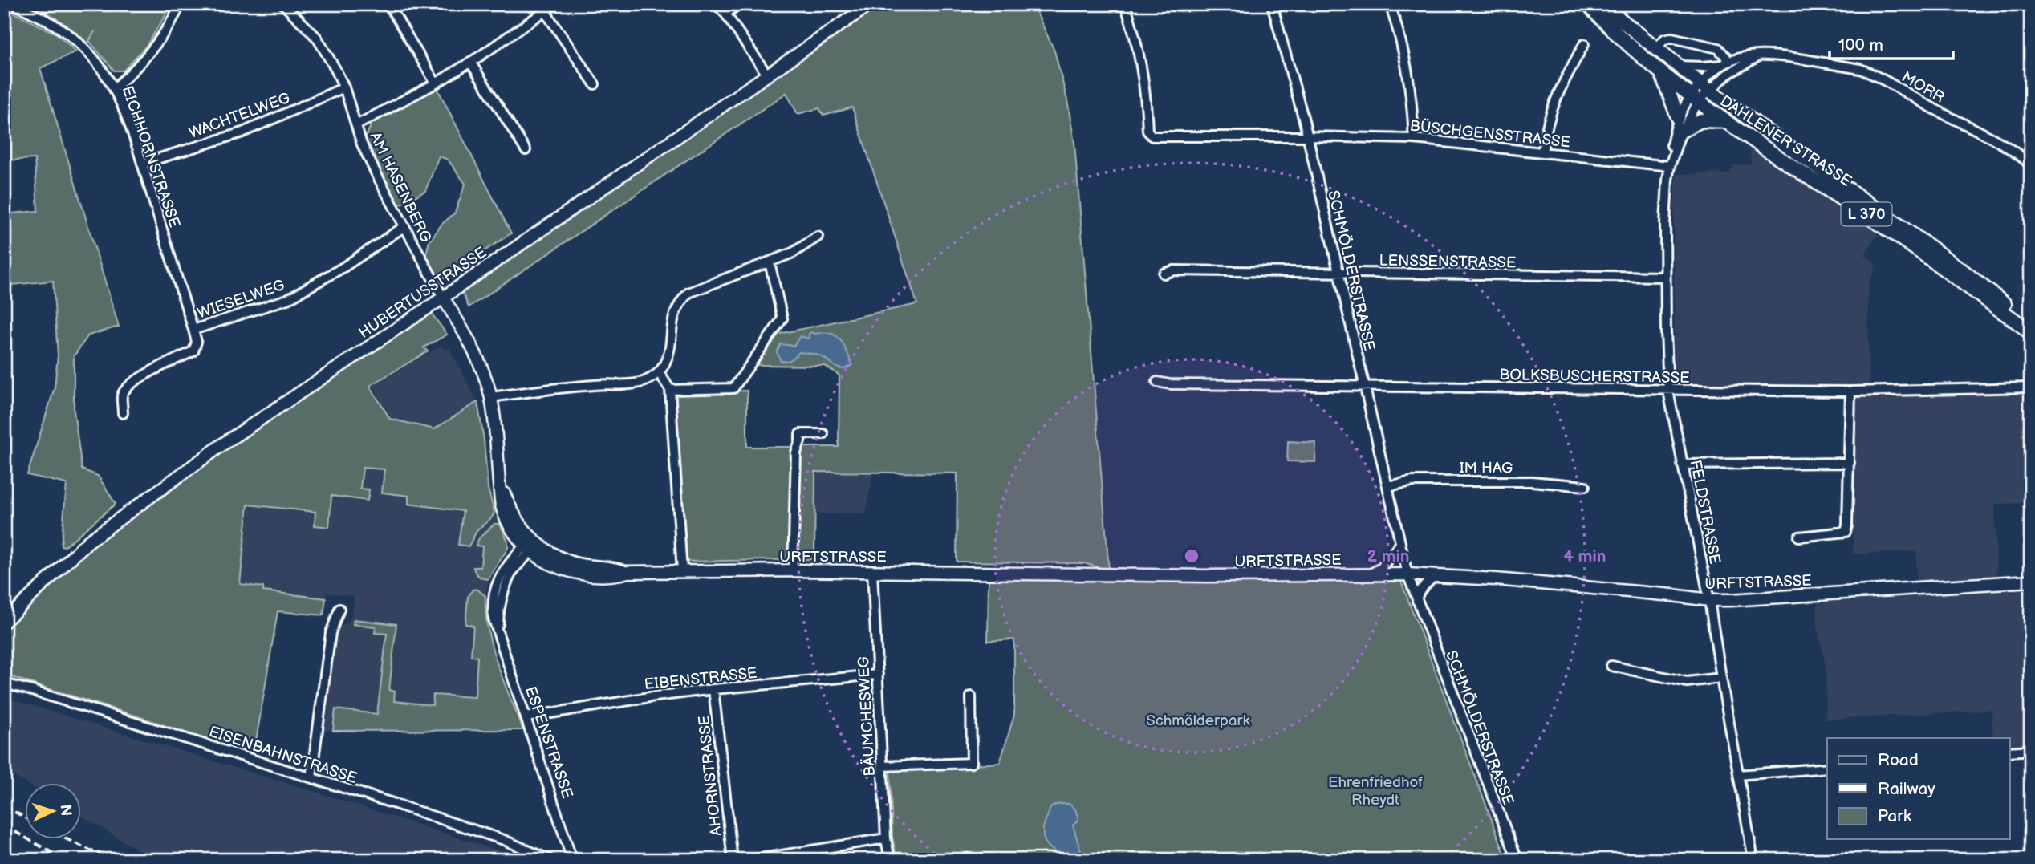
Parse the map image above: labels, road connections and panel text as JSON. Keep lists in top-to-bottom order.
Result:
{
  "streets": {
    "main road": ["DAHLENER STRASSE", "L 370"],
    "street": [
      "MORR",
      "WACHTELWEG",
      "BÜSCHGENSSTRASSE",
      "EICHHORNSTRASSE",
      "AM HASENBERG",
      "LENSSENSTRASSE",
      "SCHMÖLDERSTRASSE",
      "HUBERTUSSTRASSE",
      "WIESELWEG",
      "BOLKSBUSCHERSTRASSE",
      "IM HAG",
      "FELDSTRASSE",
      "URFTSTRASSE",
      "EIBENSTRASSE",
      "BÄUMCHESWEG",
      "ESPENSTRASSE",
      "EISENBAHNSTRASSE",
      "AHORNSTRASSE"
    ]
  },
  "crossings": [
    ["WACHTELWEG", "EICHHORNSTRASSE"],
    ["WACHTELWEG", "AM HASENBERG"],
    ["BÜSCHGENSSTRASSE", "SCHMÖLDERSTRASSE"],
    ["BÜSCHGENSSTRASSE", "FELDSTRASSE"],
    ["DAHLENER STRASSE", "FELDSTRASSE"],
    ["EICHHORNSTRASSE", "WIESELWEG"],
    ["AM HASENBERG", "HUBERTUSSTRASSE"],
    ["AM HASENBERG", "WIESELWEG"],
    ["AM HASENBERG", "URFTSTRASSE"],
    ["LENSSENSTRASSE", "SCHMÖLDERSTRASSE"],
    ["LENSSENSTRASSE", "FELDSTRASSE"],
    ["SCHMÖLDERSTRASSE", "BOLKSBUSCHERSTRASSE"],
    ["SCHMÖLDERSTRASSE", "IM HAG"],
    ["SCHMÖLDERSTRASSE", "URFTSTRASSE"],
    ["HUBERTUSSTRASSE", "URFTSTRASSE"],
    ["BOLKSBUSCHERSTRASSE", "FELDSTRASSE"],
    ["FELDSTRASSE", "URFTSTRASSE"],
    ["URFTSTRASSE", "BÄUMCHESWEG"],
    ["URFTSTRASSE", "ESPENSTRASSE"],
    ["EIBENSTRASSE", "BÄUMCHESWEG"],
    ["EIBENSTRASSE", "ESPENSTRASSE"],
    ["EIBENSTRASSE", "AHORNSTRASSE"]
  ],
  "parks": ["Schmölderpark", "Ehrenfriedhof Rheydt"],
  "legend": ["Road", "Railway", "Park"],
  "scale_bar": "100 m",
  "north": "right",
  "rings": ["2 min", "4 min"]
}
